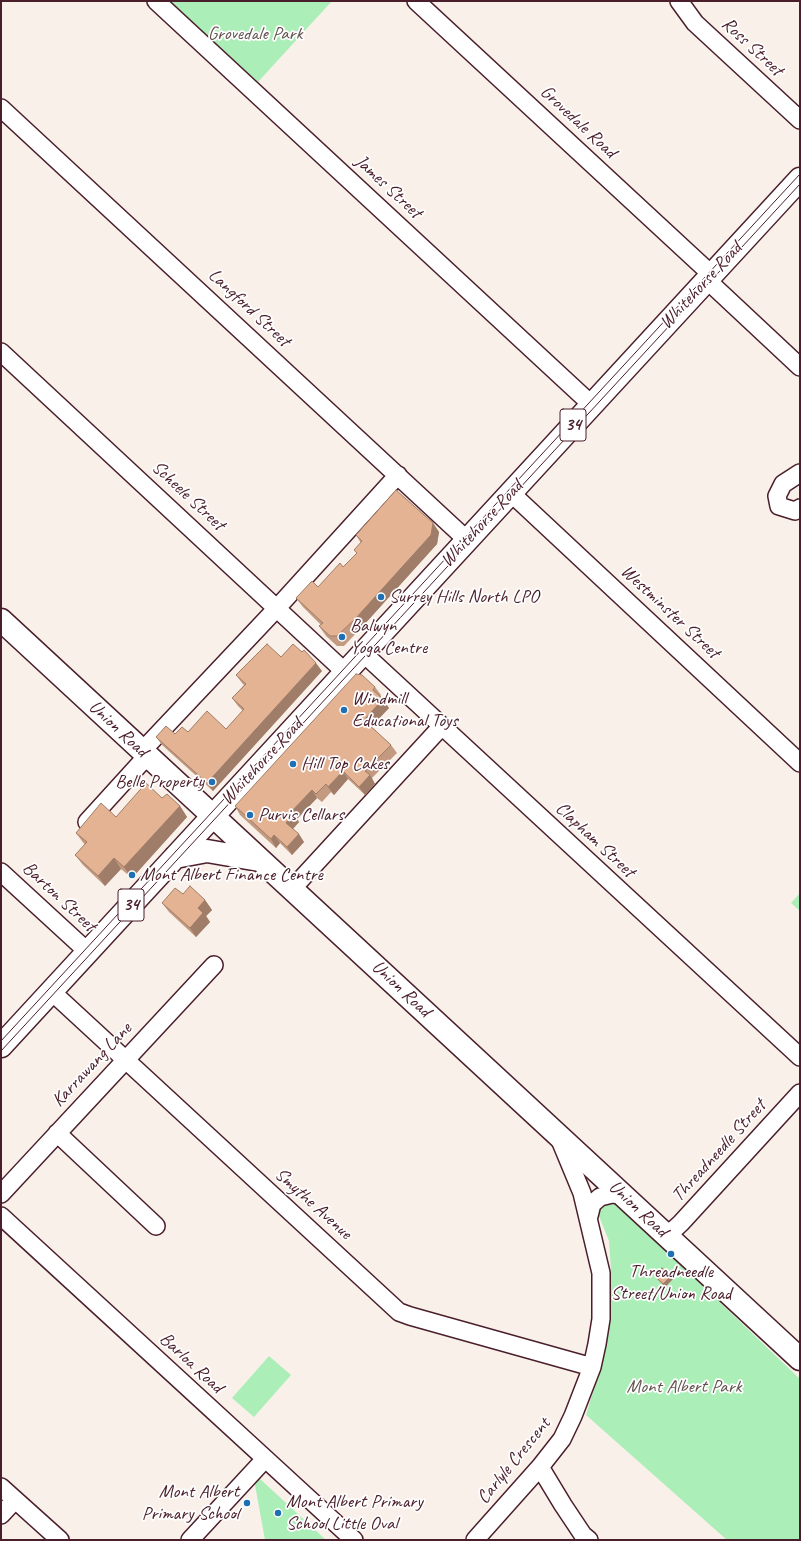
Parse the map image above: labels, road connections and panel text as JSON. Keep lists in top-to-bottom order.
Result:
{
  "streets": {
    "main road": ["Whitehorse Road", "34", "Union Road"],
    "street": [
      "Ross Street",
      "Grovedale Road",
      "James Street",
      "Langford Street",
      "Scheele Street",
      "Westminster Street",
      "Clapham Street",
      "Barton Street",
      "Karrawang Lane",
      "Threadneedle Street",
      "Smythe Avenue",
      "Barloa Road",
      "Carlyle Crescent"
    ]
  },
  "crossings": [
    ["Grovedale Road", "Whitehorse Road"],
    ["James Street", "Whitehorse Road"],
    ["Whitehorse Road", "Langford Street"],
    ["Whitehorse Road", "Scheele Street"],
    ["Whitehorse Road", "Westminster Street"],
    ["Whitehorse Road", "Union Road"],
    ["Whitehorse Road", "Clapham Street"],
    ["Whitehorse Road", "Barton Street"],
    ["Whitehorse Road", "Smythe Avenue"],
    ["Union Road", "Threadneedle Street"],
    ["Union Road", "Carlyle Crescent"],
    ["Karrawang Lane", "Smythe Avenue"],
    ["Smythe Avenue", "Carlyle Crescent"]
  ],
  "parks": ["Grovedale Park", "Mont Albert Park"],
  "places": [
    "Surrey Hills North LPO",
    "Balwyn Yoga Centre",
    "Windmill Educational Toys",
    "Hill Top Cakes",
    "Belle Property",
    "Purvis Cellars",
    "Mont Albert Finance Centre",
    "Threadneedle Street/Union Road",
    "Mont Albert Primary School",
    "Mont Albert Primary School Little Oval"
  ]
}
